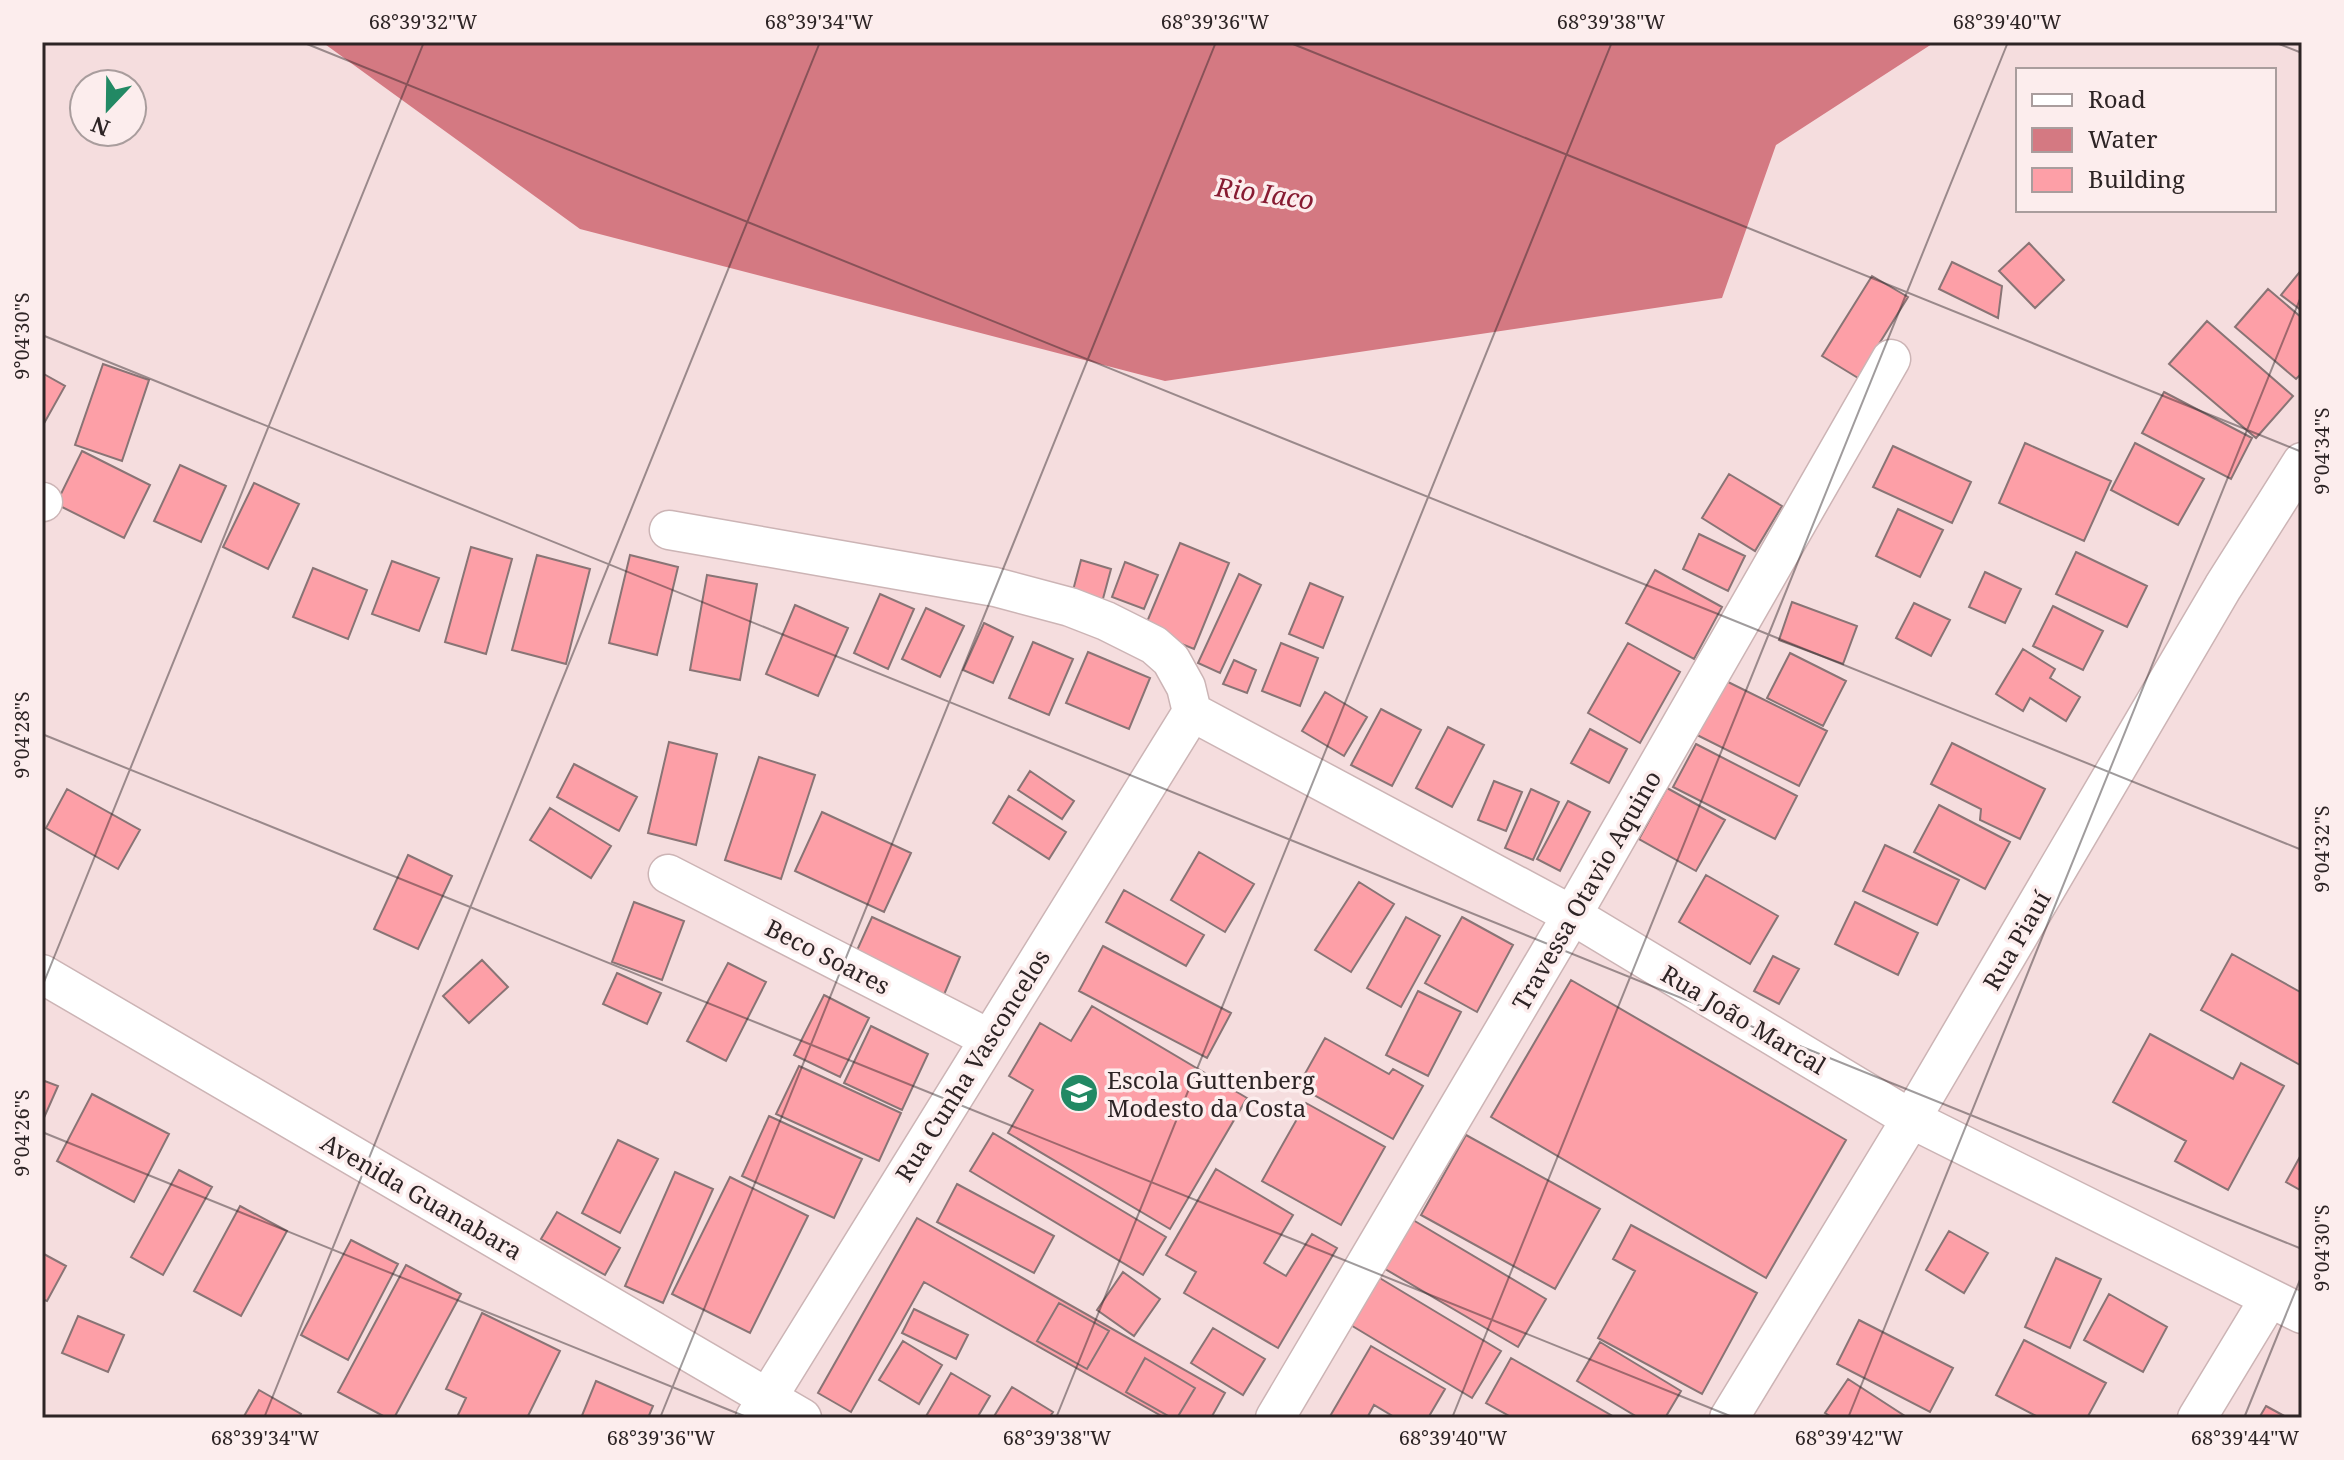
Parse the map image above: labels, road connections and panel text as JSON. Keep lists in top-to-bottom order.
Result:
{
  "streets": {
    "street": [
      "Travessa Otavio Aquino",
      "Rua Piauí",
      "Beco Soares",
      "Rua João Marcal",
      "Rua Cunha Vasconcelos",
      "Avenida Guanabara"
    ]
  },
  "crossings": [
    ["Travessa Otavio Aquino", "Rua João Marcal"],
    ["Rua Piauí", "Rua João Marcal"],
    ["Beco Soares", "Rua Cunha Vasconcelos"],
    ["Rua João Marcal", "Rua Cunha Vasconcelos"],
    ["Rua Cunha Vasconcelos", "Avenida Guanabara"]
  ],
  "water": ["Rio Iaco"],
  "places": {
    "school or university": ["Escola Guttenberg Modesto da Costa"]
  },
  "legend": ["Road", "Water", "Building"],
  "north": "bottom",
  "coordinates": [
    "68°39'32\"W",
    "68°39'34\"W",
    "68°39'36\"W",
    "68°39'38\"W",
    "68°39'40\"W",
    "9°04'30\"S",
    "9°04'34\"S",
    "9°04'28\"S",
    "9°04'32\"S",
    "9°04'26\"S",
    "68°39'42\"W",
    "68°39'44\"W"
  ]
}
